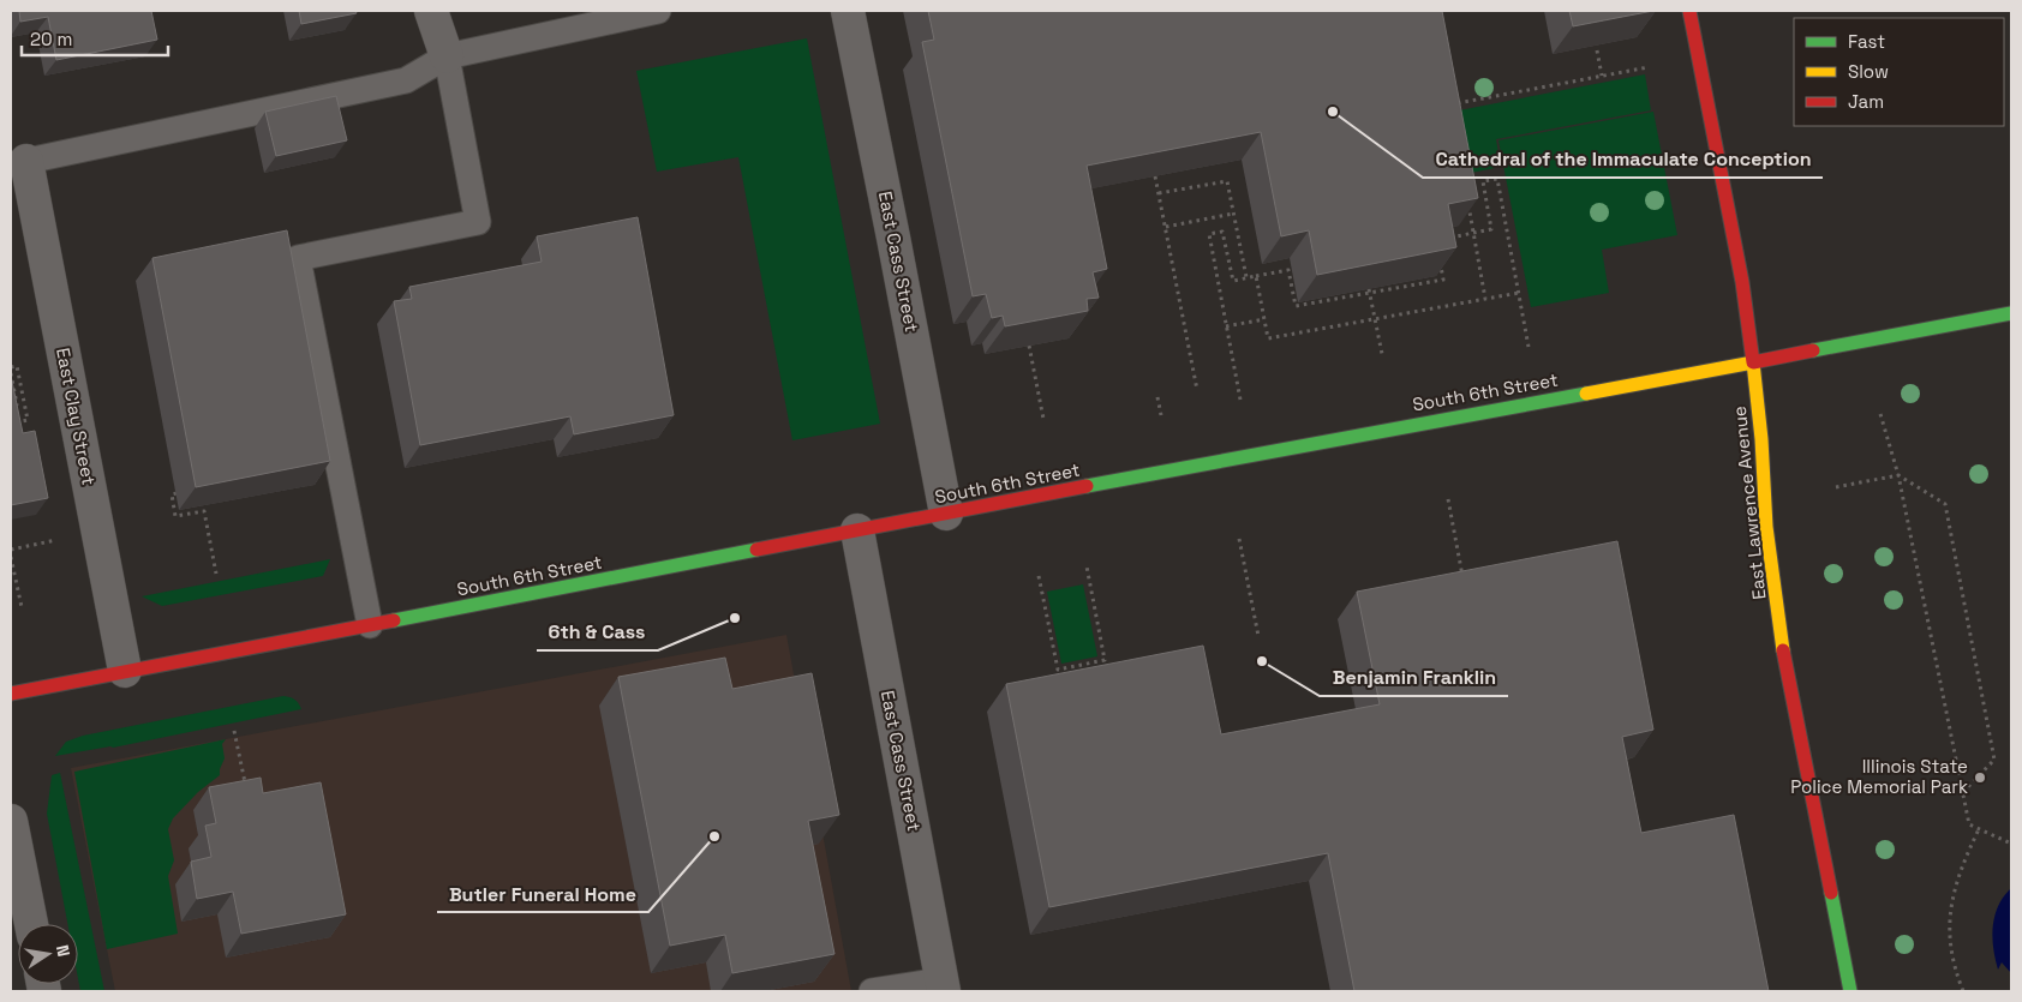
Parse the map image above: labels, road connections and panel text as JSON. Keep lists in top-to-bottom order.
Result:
{
  "streets": {
    "main road": ["South 6th Street", "East Lawrence Avenue"],
    "street": ["East Cass Street", "East Clay Street"]
  },
  "crossings": [
    ["East Cass Street", "South 6th Street"],
    ["South 6th Street", "East Clay Street"],
    ["South 6th Street", "East Lawrence Avenue"]
  ],
  "places": [
    "Cathedral of the Immaculate Conception",
    "6th & Cass",
    "Benjamin Franklin",
    "Illinois State Police Memorial Park",
    "Butler Funeral Home"
  ],
  "legend": ["Fast", "Slow", "Jam"],
  "scale_bar": "20 m",
  "north": "right"
}
